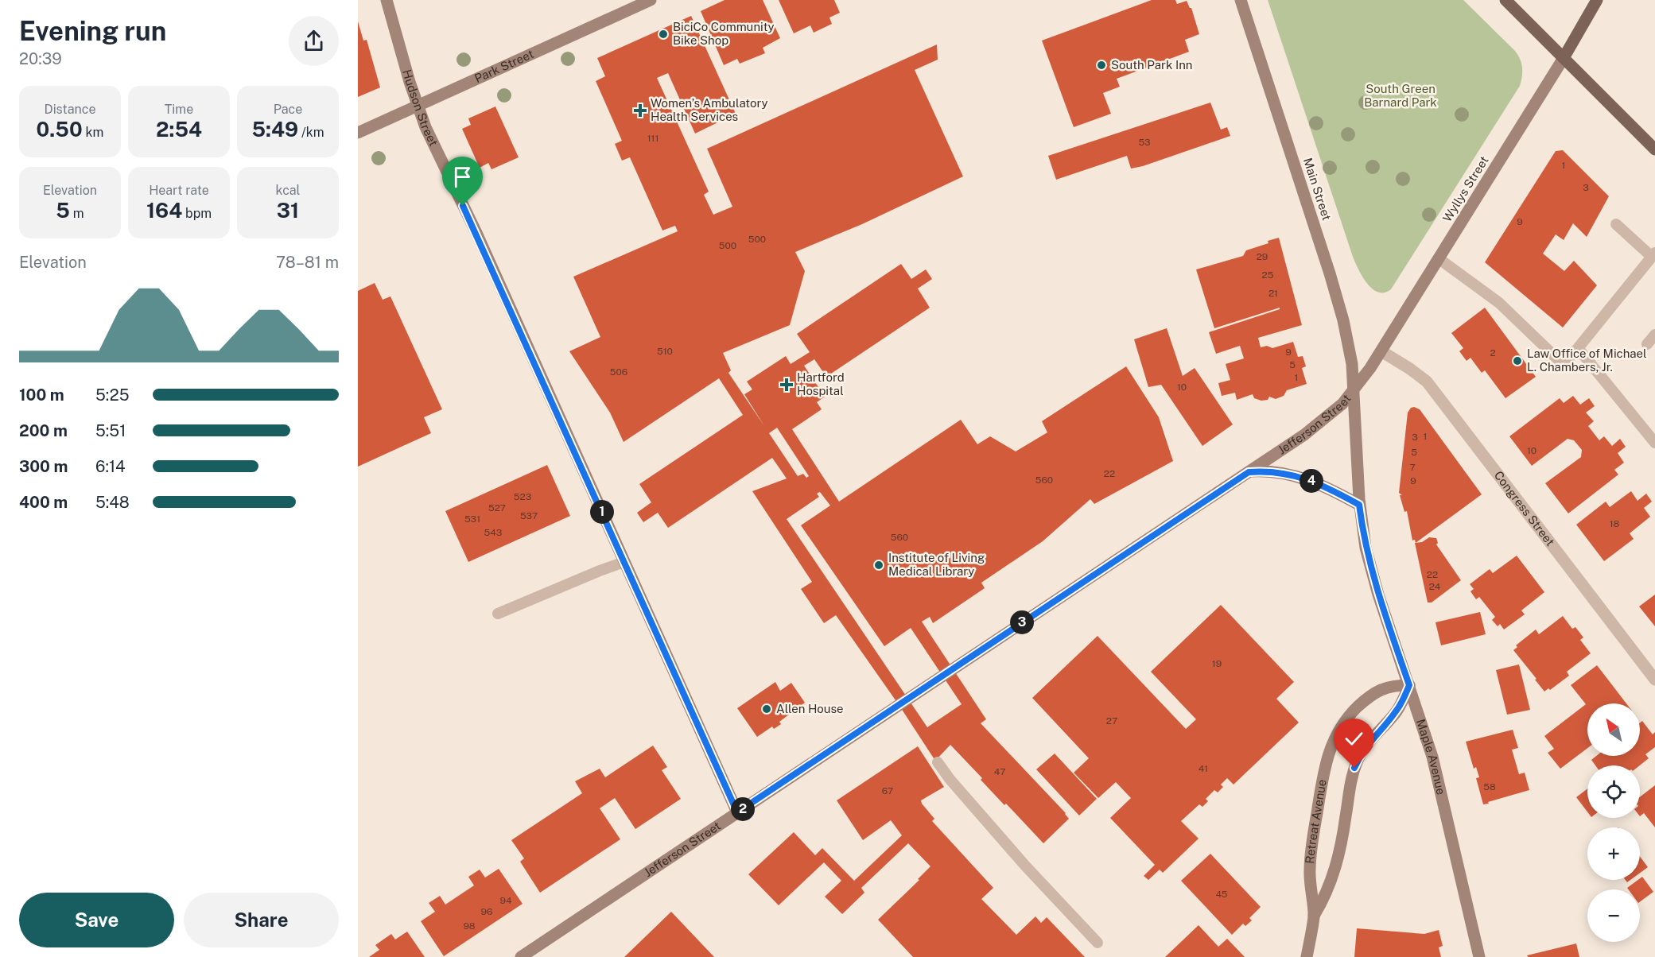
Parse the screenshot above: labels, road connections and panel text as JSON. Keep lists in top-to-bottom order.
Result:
{
  "streets": {
    "main road": [
      "Park Street",
      "Hudson Street",
      "Main Street",
      "Wyllys Street",
      "Jefferson Street",
      "Maple Avenue",
      "Retreat Avenue"
    ],
    "street": ["Congress Street"]
  },
  "crossings": [
    ["Park Street", "Hudson Street"],
    ["Hudson Street", "Jefferson Street"],
    ["Main Street", "Wyllys Street"],
    ["Main Street", "Jefferson Street"],
    ["Main Street", "Maple Avenue"],
    ["Wyllys Street", "Jefferson Street"],
    ["Wyllys Street", "Congress Street"],
    ["Wyllys Street", "Maple Avenue"],
    ["Jefferson Street", "Maple Avenue"],
    ["Maple Avenue", "Retreat Avenue"]
  ],
  "parks": ["South Green Barnard Park"],
  "places": {
    "other": [
      "BiciCo Community Bike Shop",
      "South Park Inn",
      "Law Office of Michael L. Chambers, Jr.",
      "Institute of Living Medical Library",
      "Allen House"
    ],
    "health": ["Women’s Ambulatory Health Services", "Hartford Hospital"]
  },
  "house_numbers": [
    "111",
    "53",
    "1",
    "3",
    "9",
    "500",
    "500",
    "29",
    "25",
    "21",
    "510",
    "9",
    "2",
    "5",
    "506",
    "1",
    "10",
    "1",
    "3",
    "10",
    "5",
    "7",
    "22",
    "560",
    "9",
    "523",
    "527",
    "537",
    "531",
    "18",
    "543",
    "560",
    "22",
    "24",
    "19",
    "27",
    "41",
    "47",
    "58",
    "67",
    "45",
    "94",
    "96",
    "98"
  ],
  "north": "top left",
  "page": {
    "heading": ["Evening run", "20:39"],
    "stats": [
      ["Distance", "0.50 km"],
      ["Time", "2:54"],
      ["Pace", "5:49 /km"],
      ["Elevation", "5 m"],
      ["Heart rate", "164 bpm"],
      ["kcal", "31"]
    ],
    "chart": ["Elevation", "78–81 m"],
    "list": [
      {
        "name": "100 m",
        "note": "5:25"
      },
      {
        "name": "200 m",
        "note": "5:51"
      },
      {
        "name": "300 m",
        "note": "6:14"
      },
      {
        "name": "400 m",
        "note": "5:48"
      }
    ],
    "pins": [
      "4",
      "1",
      "3",
      "2"
    ],
    "map_buttons": ["+", "−"],
    "buttons": ["Save", "Share"]
  }
}
